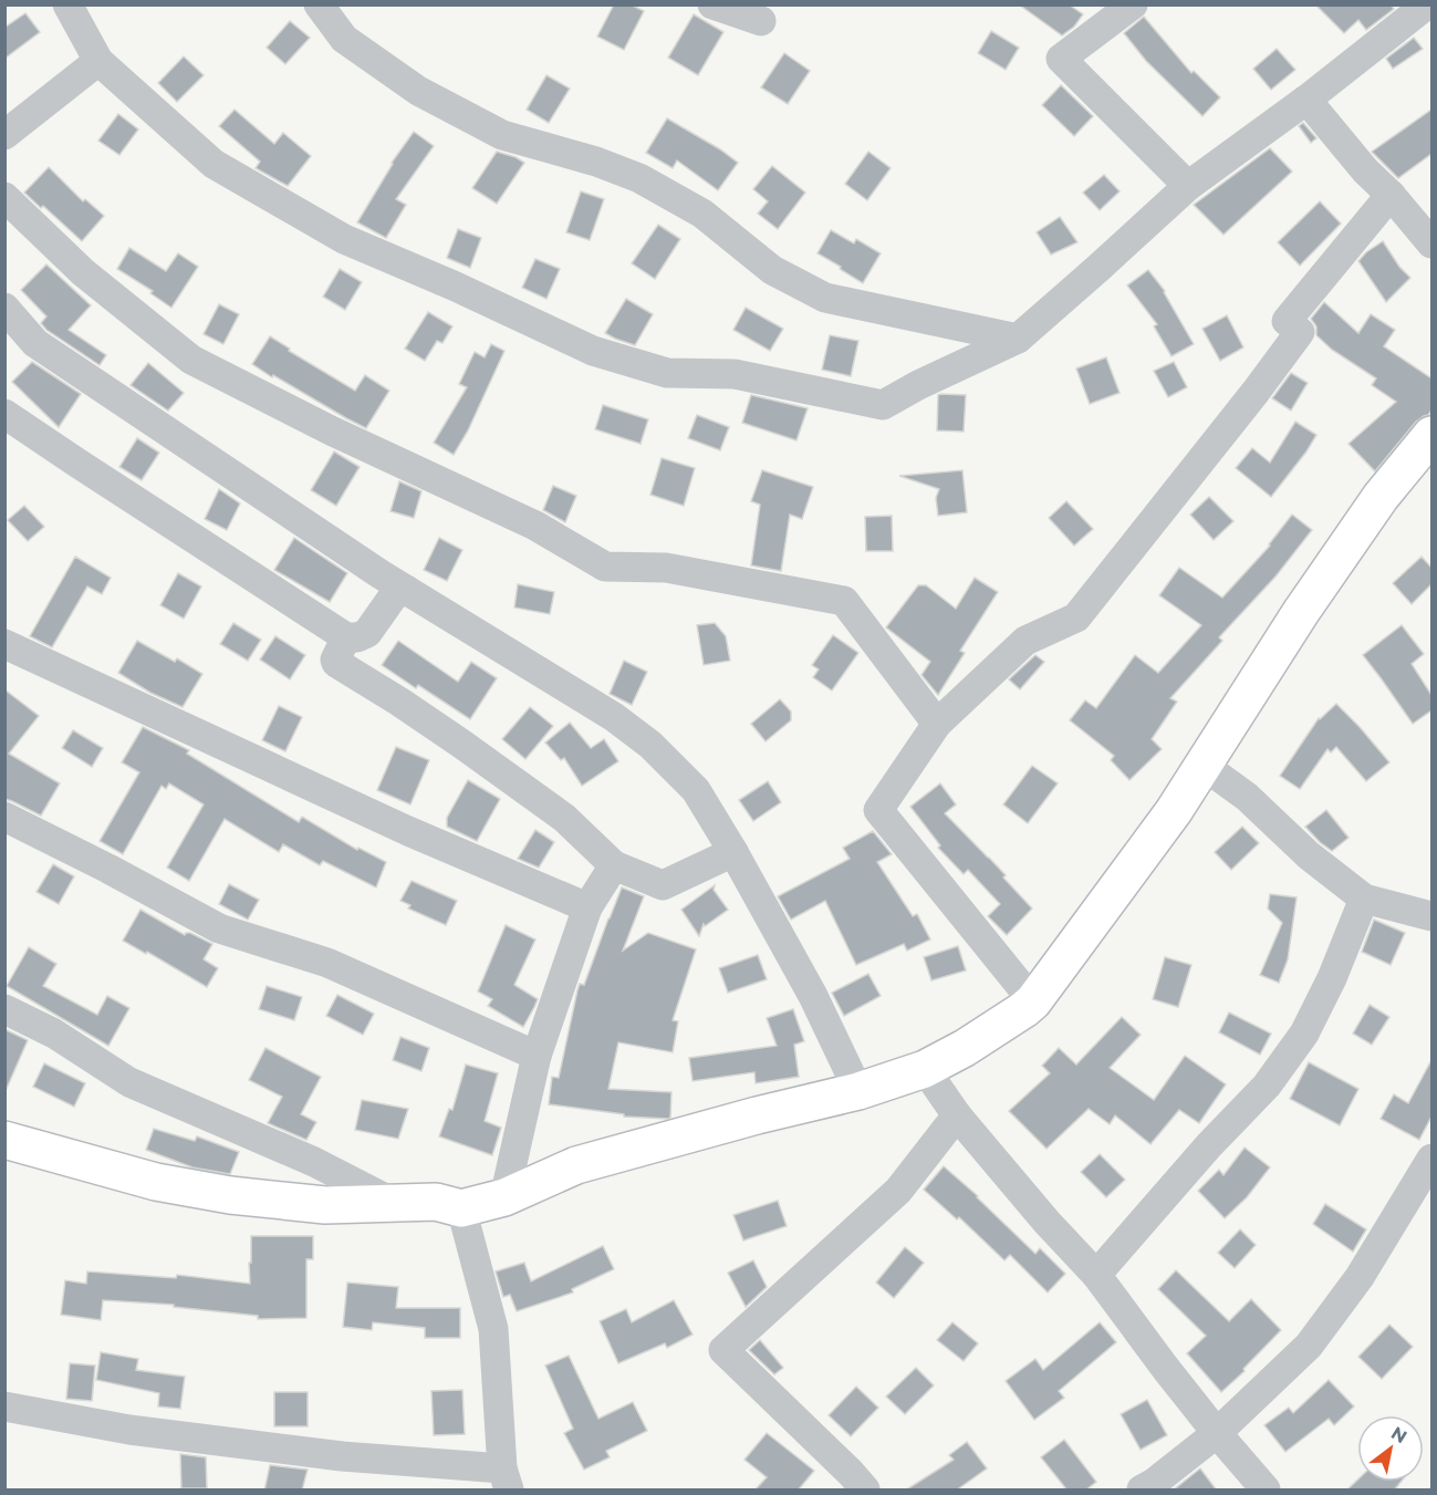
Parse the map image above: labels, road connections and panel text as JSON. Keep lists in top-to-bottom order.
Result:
{
  "north": "top right"
}
